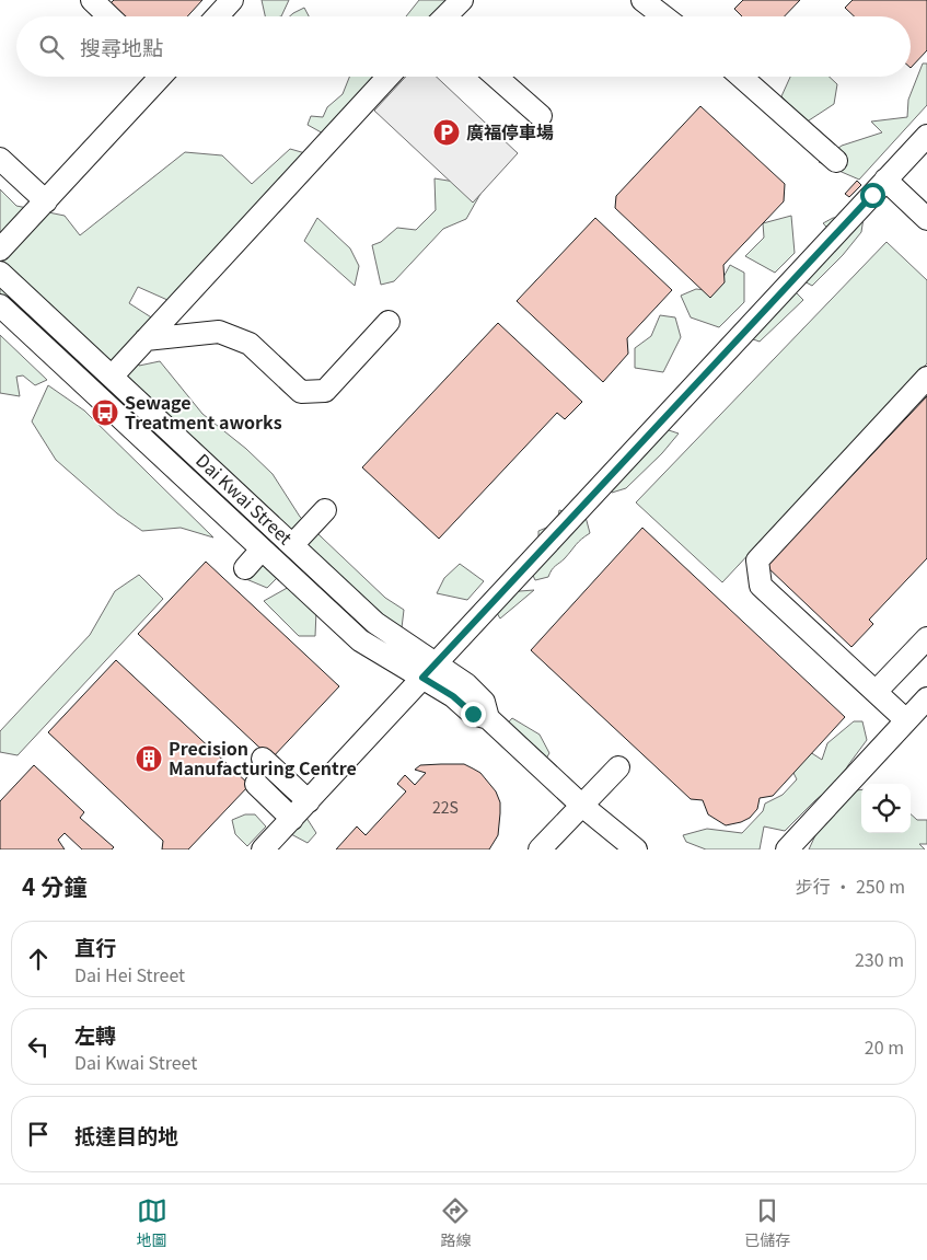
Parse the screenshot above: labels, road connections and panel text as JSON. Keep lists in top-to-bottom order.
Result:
{
  "streets": {
    "street": ["Dai Kwai Street"]
  },
  "places": {
    "parking": ["廣福停車場"],
    "bus stop": ["Sewage Treatment aworks"],
    "building": ["Precision Manufacturing Centre"]
  },
  "house_numbers": ["22S"],
  "page": {
    "search": "搜尋地點",
    "heading": ["4 分鐘", "步行 · 250 m"],
    "list": [
      ["直行", "Dai Hei Street", "230 m"],
      ["左轉", "Dai Kwai Street", "20 m"],
      "抵達目的地"
    ],
    "nav": ["地圖", "路線", "已儲存"]
  }
}
